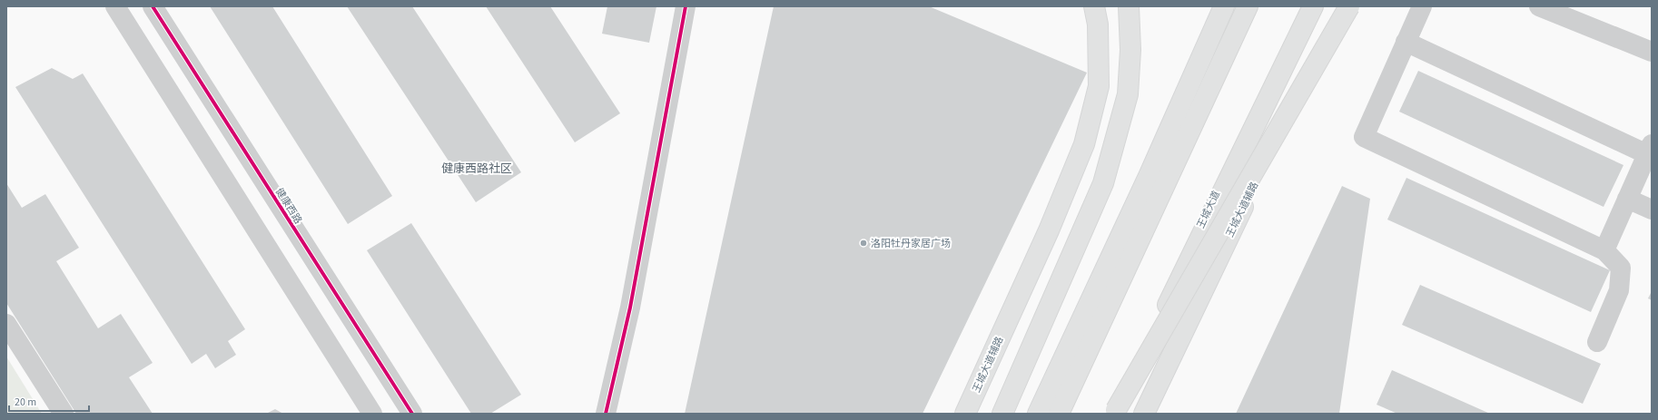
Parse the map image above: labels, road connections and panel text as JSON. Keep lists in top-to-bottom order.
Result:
{
  "streets": {
    "main road": ["王城大道", "王城大道辅路"],
    "street": ["健康西路"]
  },
  "districts": ["健康西路社区"],
  "places": ["洛阳牡丹家居广场"],
  "scale_bar": "20 m"
}
